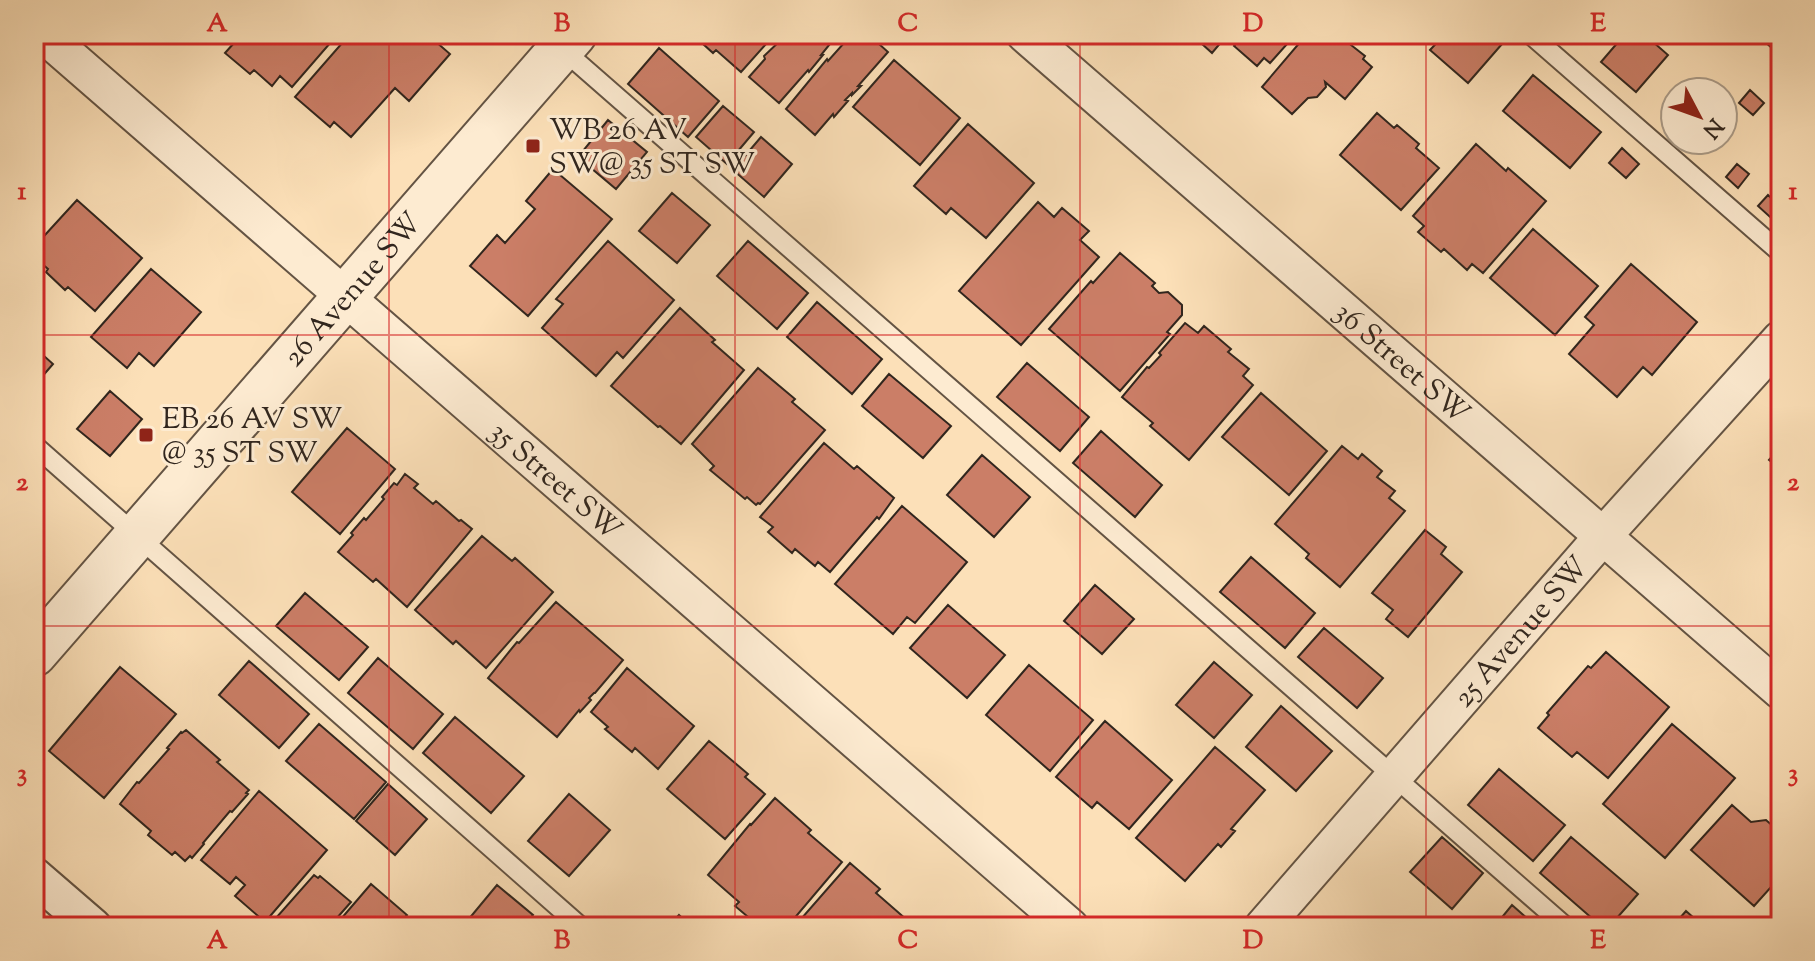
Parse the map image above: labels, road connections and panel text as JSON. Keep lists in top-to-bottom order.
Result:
{
  "streets": {
    "street": [
      "26 Avenue SW",
      "36 Street SW",
      "35 Street SW",
      "25 Avenue SW"
    ]
  },
  "crossings": [
    ["26 Avenue SW", "35 Street SW"],
    ["36 Street SW", "25 Avenue SW"]
  ],
  "places": {
    "transit": ["WB 26 AV SW@ 35 ST SW", "EB 26 AV SW @ 35 ST SW"]
  },
  "north": "bottom right",
  "grid": {
    "columns": [
      "A",
      "B",
      "C",
      "D",
      "E"
    ],
    "rows": ["1", "2", "3"]
  }
}
